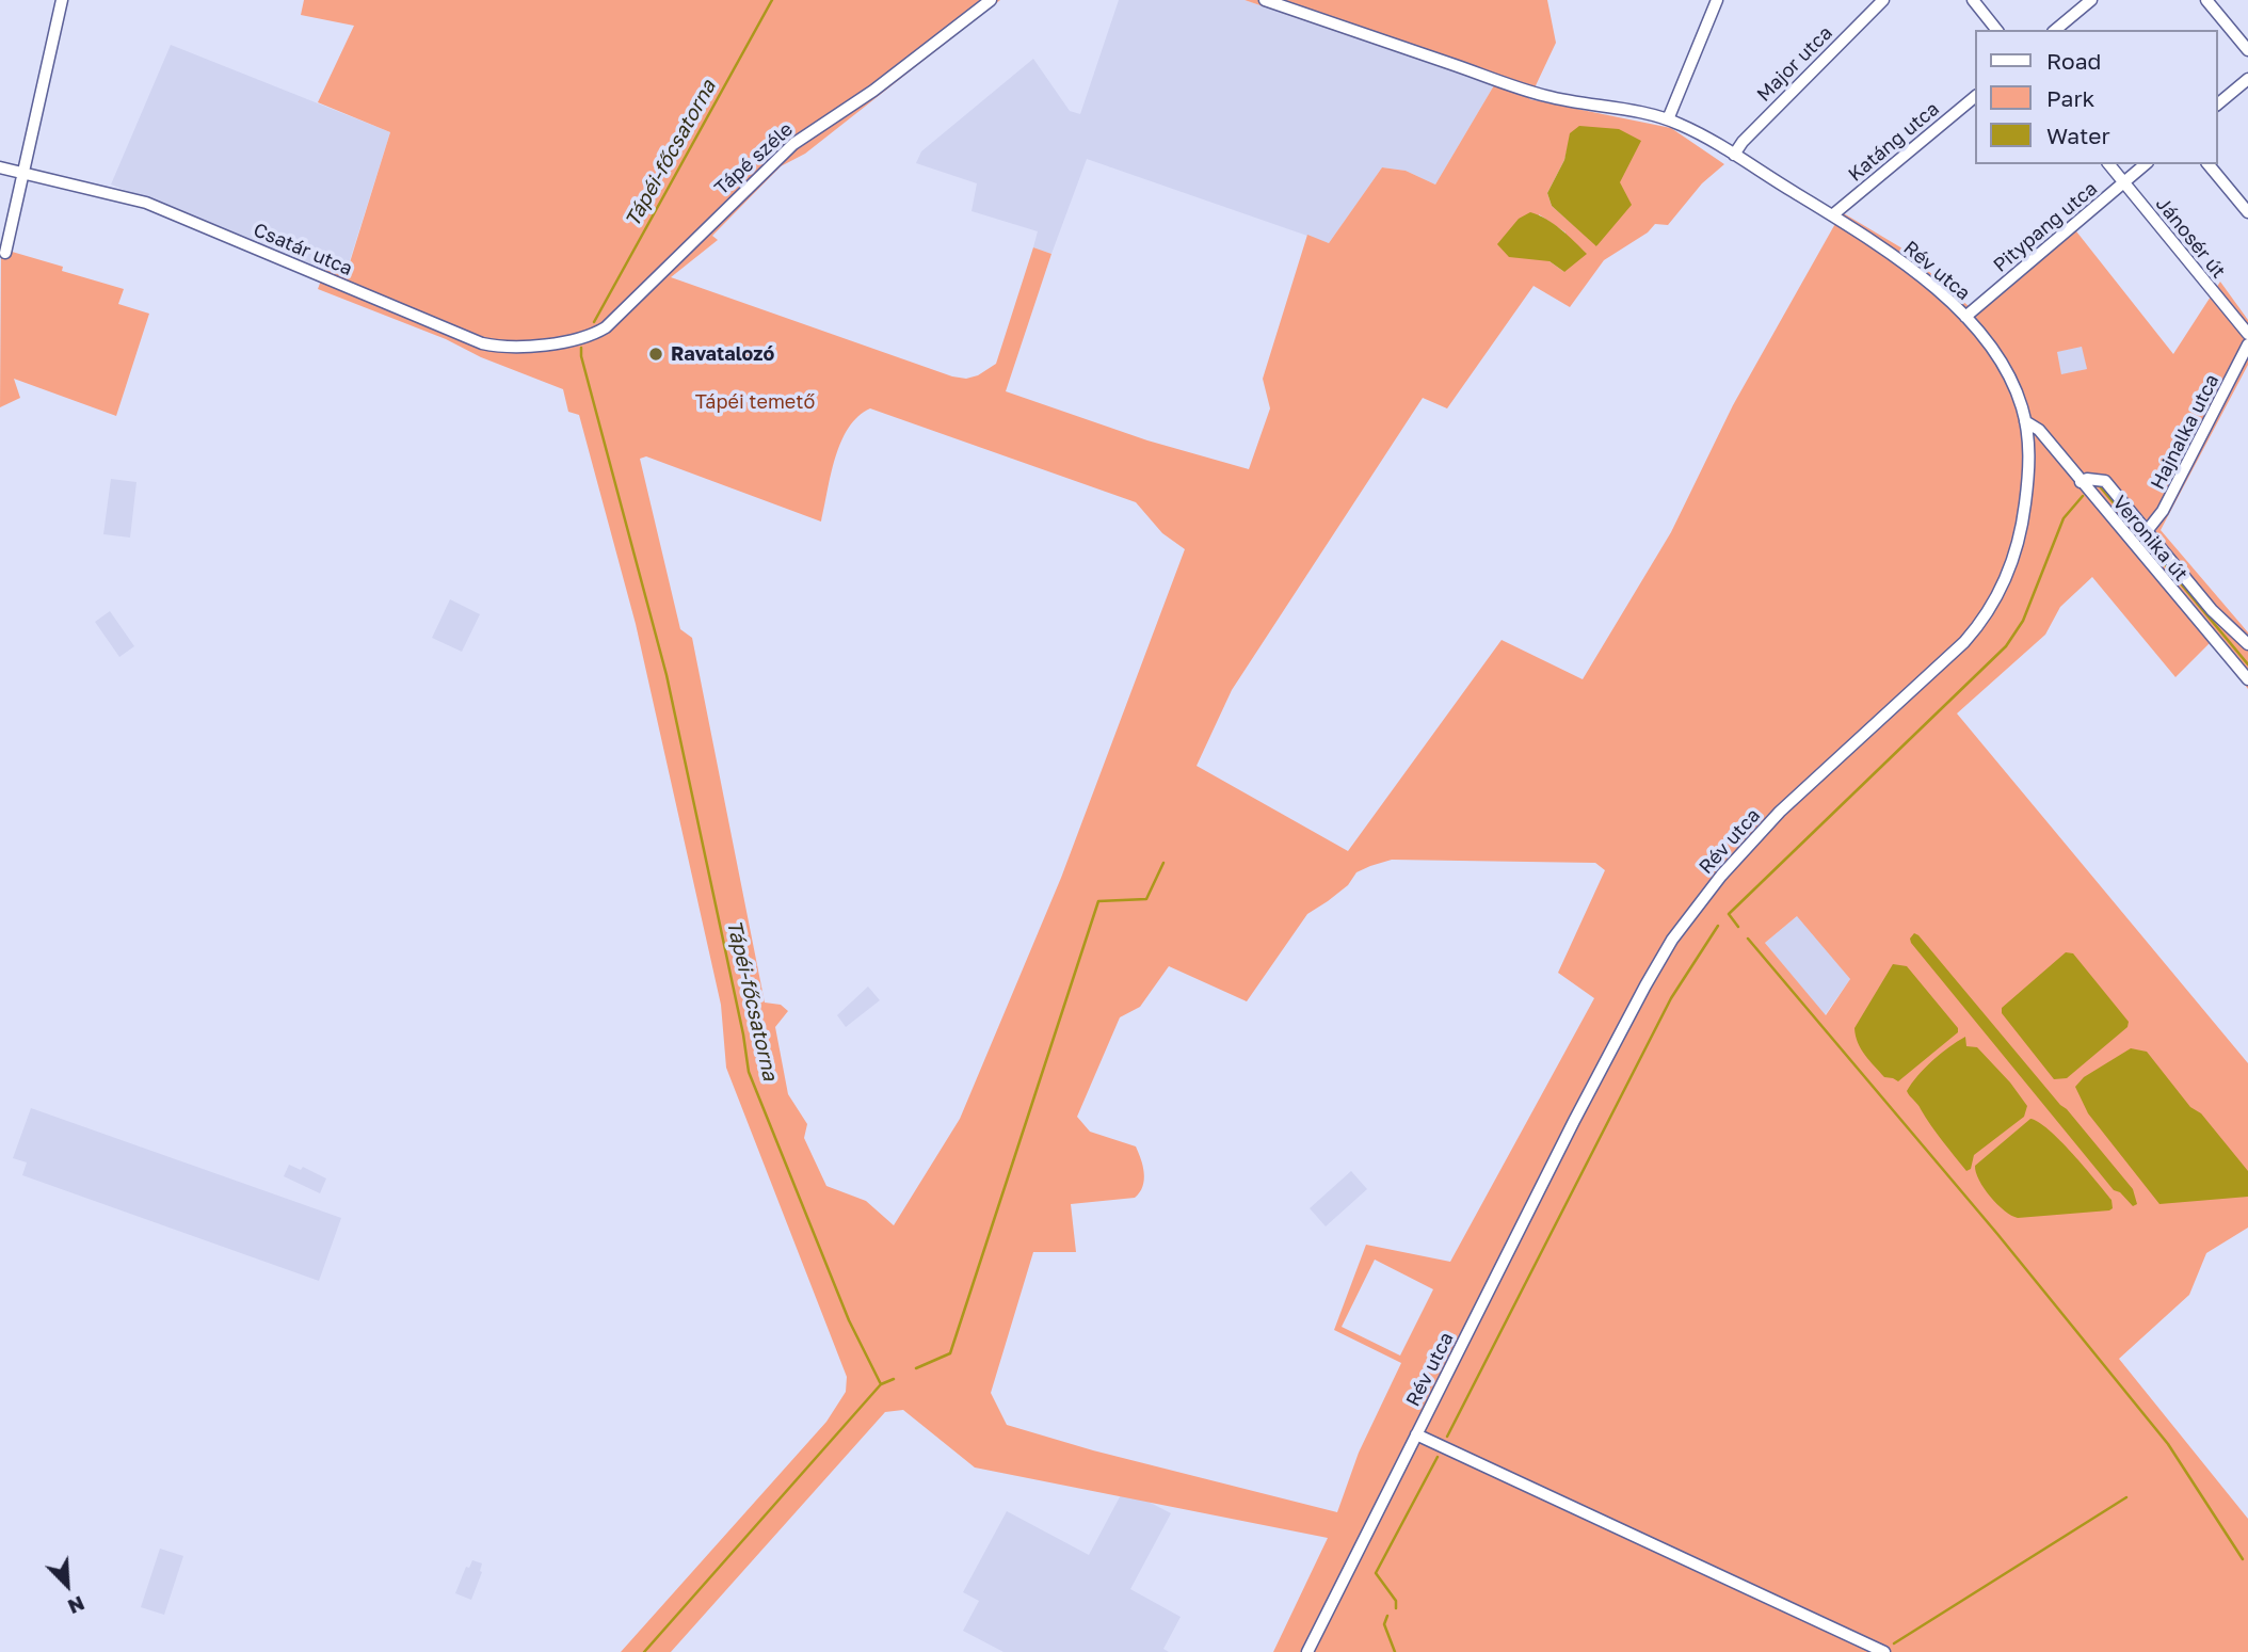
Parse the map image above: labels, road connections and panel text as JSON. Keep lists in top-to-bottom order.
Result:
{
  "streets": {
    "street": [
      "Major utca",
      "Katáng utca",
      "Tápé széle",
      "Pitypang utca",
      "Jánosér út",
      "Csatár utca",
      "Rév utca",
      "Hajnalka utca",
      "Veronika út"
    ]
  },
  "crossings": [
    ["Major utca", "Rév utca"],
    ["Katáng utca", "Rév utca"],
    ["Tápé széle", "Csatár utca"],
    ["Pitypang utca", "Jánosér út"],
    ["Pitypang utca", "Rév utca"],
    ["Rév utca", "Veronika út"]
  ],
  "water": ["Tápéi-főcsatorna"],
  "parks": ["Tápéi temető"],
  "places": ["Ravatalozó"],
  "legend": ["Road", "Park", "Water"],
  "north": "bottom right"
}
